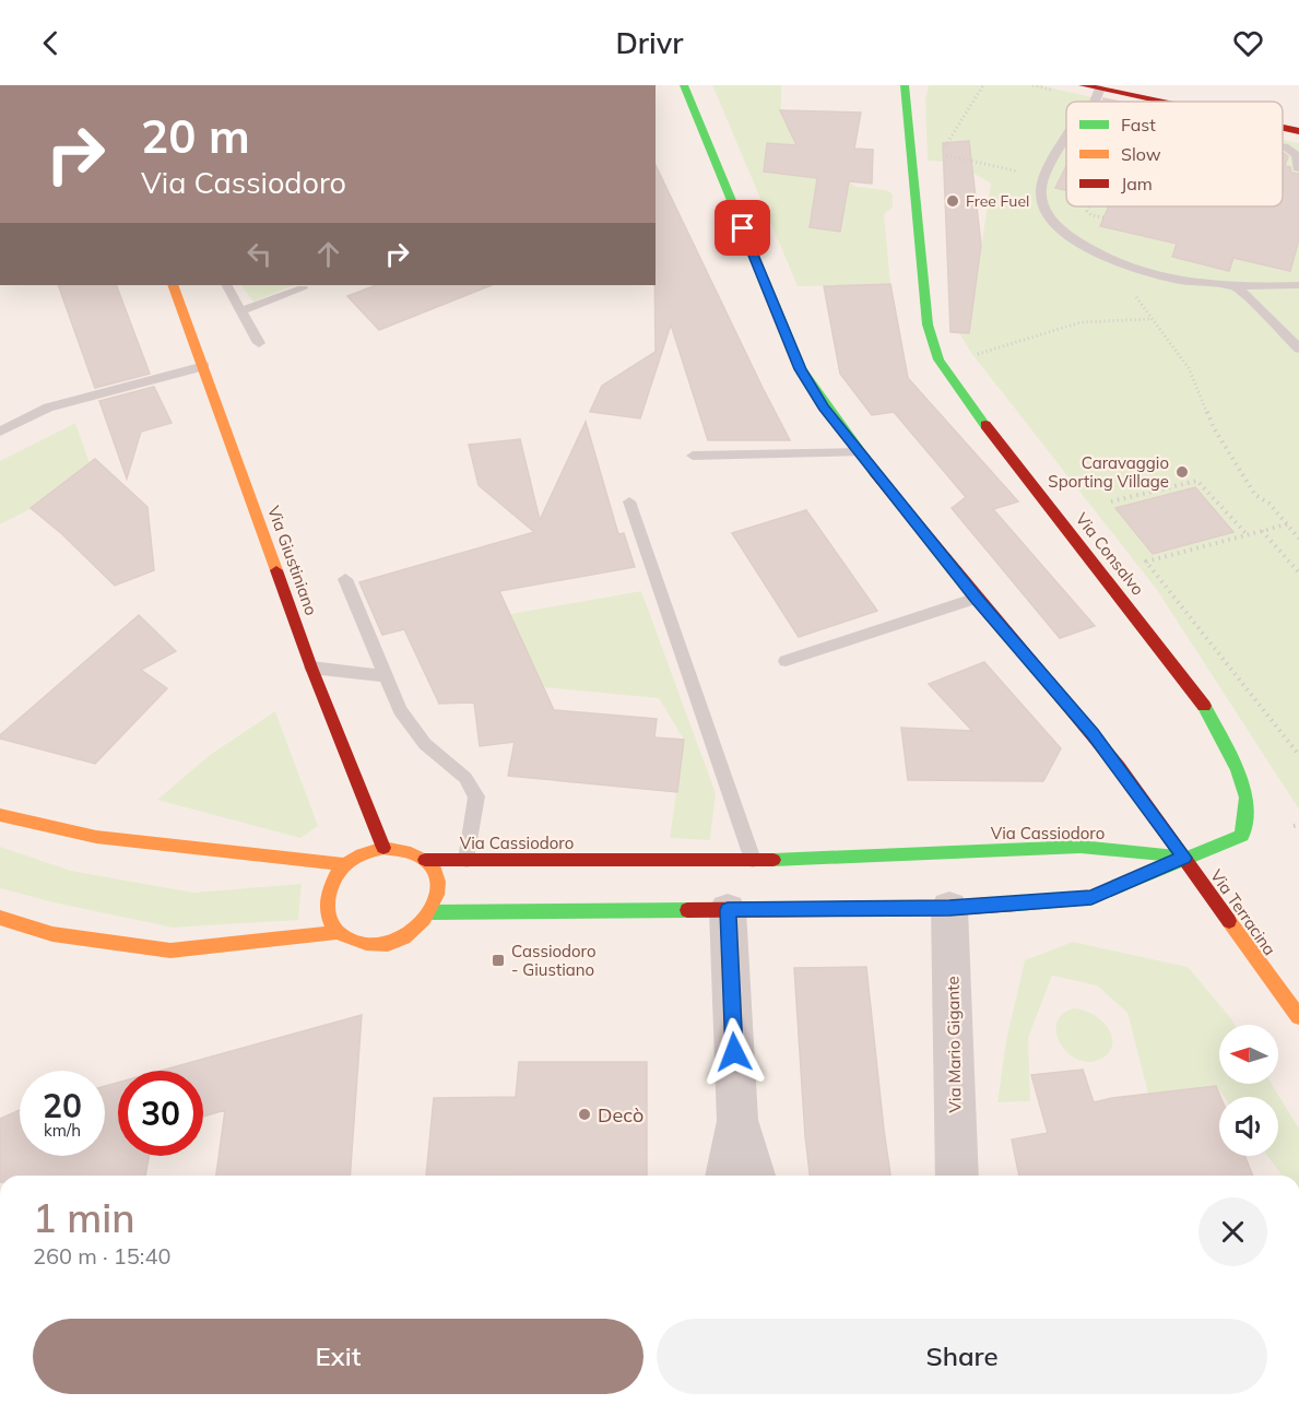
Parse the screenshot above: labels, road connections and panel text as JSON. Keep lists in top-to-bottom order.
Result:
{
  "streets": {
    "main road": [
      "Via Consalvo",
      "Via Giustiniano",
      "Via Cassiodoro",
      "Via Terracina"
    ],
    "street": ["Via Mario Gigante"]
  },
  "crossings": [
    ["Via Consalvo", "Via Cassiodoro"],
    ["Via Consalvo", "Via Terracina"],
    ["Via Giustiniano", "Via Cassiodoro"],
    ["Via Cassiodoro", "Via Terracina"]
  ],
  "places": {
    "other": ["Free Fuel", "Caravaggio Sporting Village", "Decò"],
    "transit": ["Cassiodoro - Giustiano"]
  },
  "legend": ["Fast", "Slow", "Jam"],
  "north": "left",
  "page": {
    "header": "Drivr",
    "turn": ["20 m", "Via Cassiodoro"],
    "speed": "20 km/h",
    "limit": "30",
    "heading": ["1 min", "260 m · 15:40"],
    "buttons": ["Exit", "Share"]
  }
}
